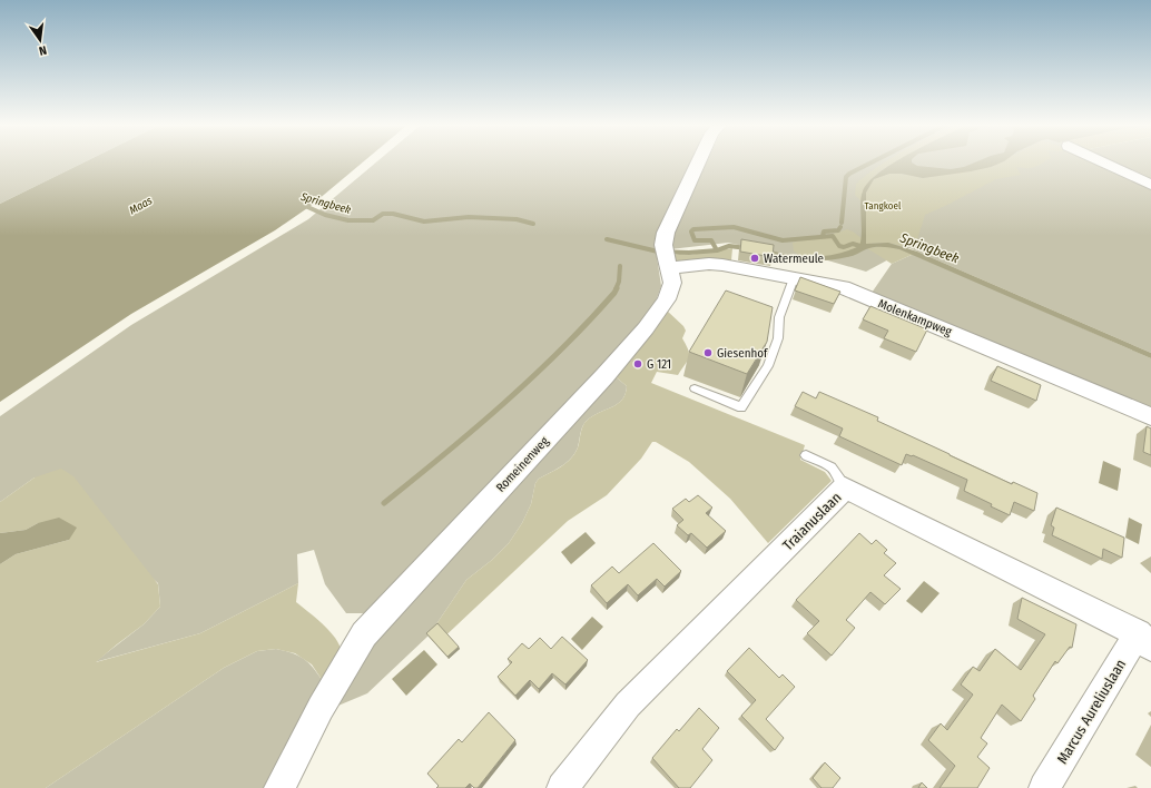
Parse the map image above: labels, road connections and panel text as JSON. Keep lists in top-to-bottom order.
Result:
{
  "streets": {
    "street": [
      "Molenkampweg",
      "Romeinenweg",
      "Traianuslaan",
      "Marcus Aureliuslaan"
    ]
  },
  "crossings": [
    ["Molenkampweg", "Romeinenweg"],
    ["Traianuslaan", "Marcus Aureliuslaan"]
  ],
  "water": ["Springbeek", "Maas"],
  "parks": ["Tangkoel"],
  "places": ["Watermeule", "Giesenhof", "G 121"],
  "north": "bottom"
}
